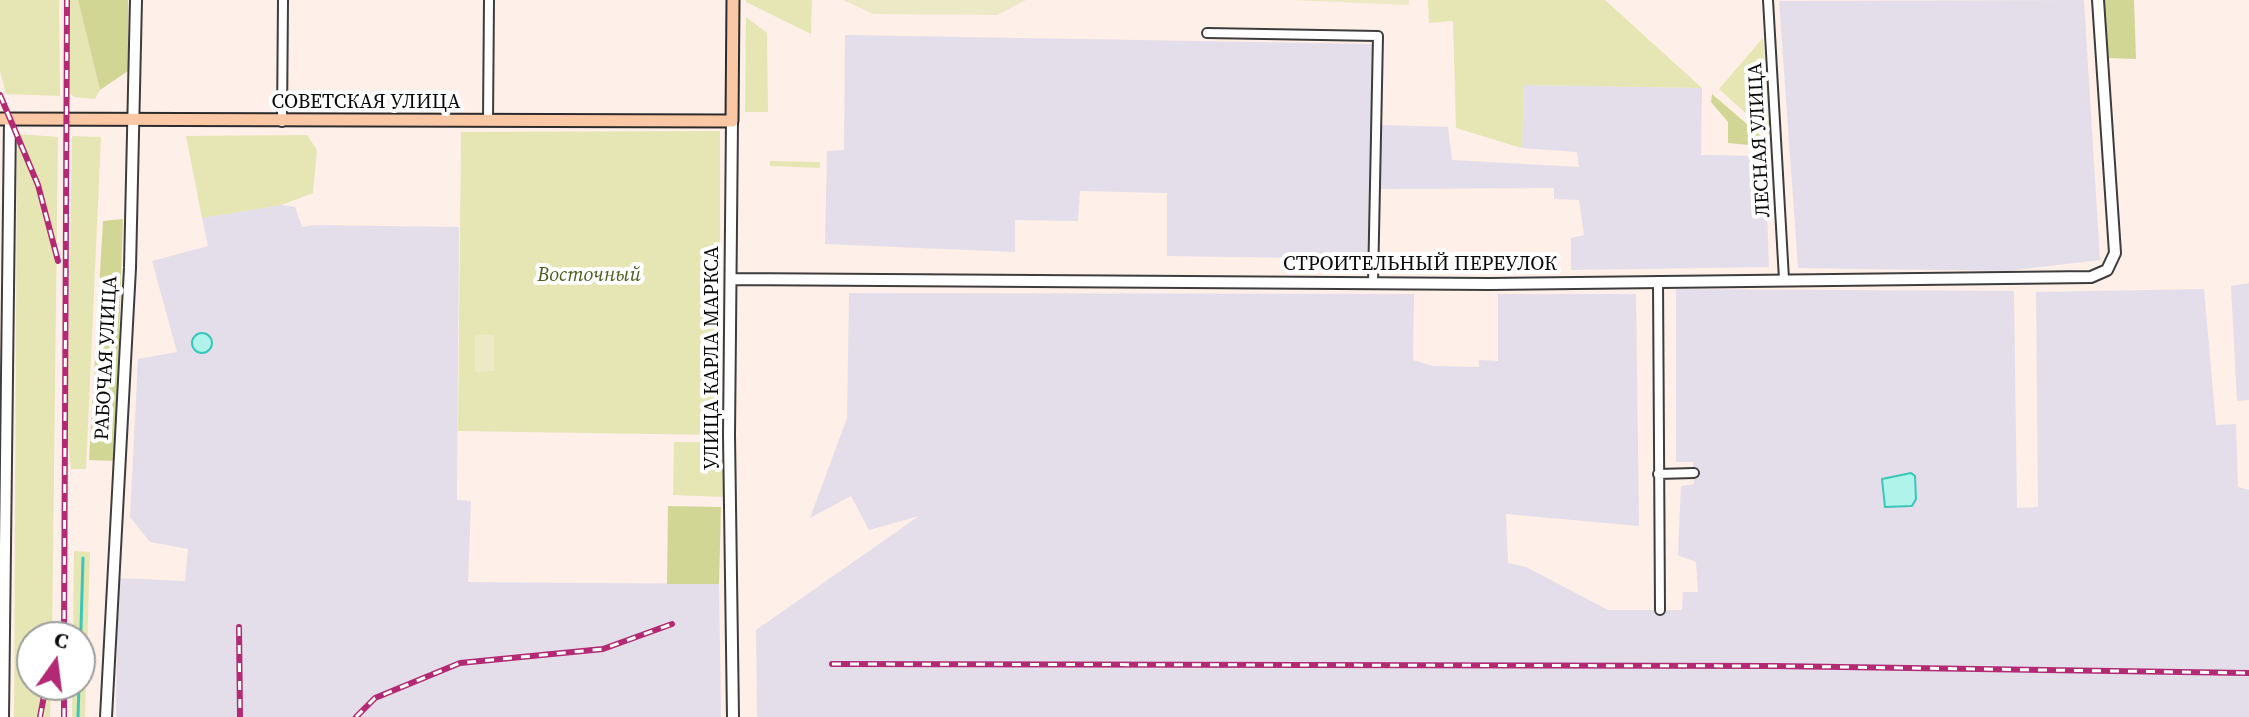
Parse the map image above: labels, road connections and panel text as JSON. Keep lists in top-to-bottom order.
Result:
{
  "streets": {
    "main road": ["СОВЕТСКАЯ УЛИЦА", "УЛИЦА КАРЛА МАРКСА"],
    "street": ["ЛЕСНАЯ УЛИЦА", "СТРОИТЕЛЬНЫЙ ПЕРЕУЛОК", "РАБОЧАЯ УЛИЦА"]
  },
  "crossings": [
    ["СОВЕТСКАЯ УЛИЦА", "РАБОЧАЯ УЛИЦА"],
    ["СОВЕТСКАЯ УЛИЦА", "УЛИЦА КАРЛА МАРКСА"],
    ["ЛЕСНАЯ УЛИЦА", "СТРОИТЕЛЬНЫЙ ПЕРЕУЛОК"],
    ["СТРОИТЕЛЬНЫЙ ПЕРЕУЛОК", "УЛИЦА КАРЛА МАРКСА"]
  ],
  "parks": ["Восточный"],
  "north": "top"
}
